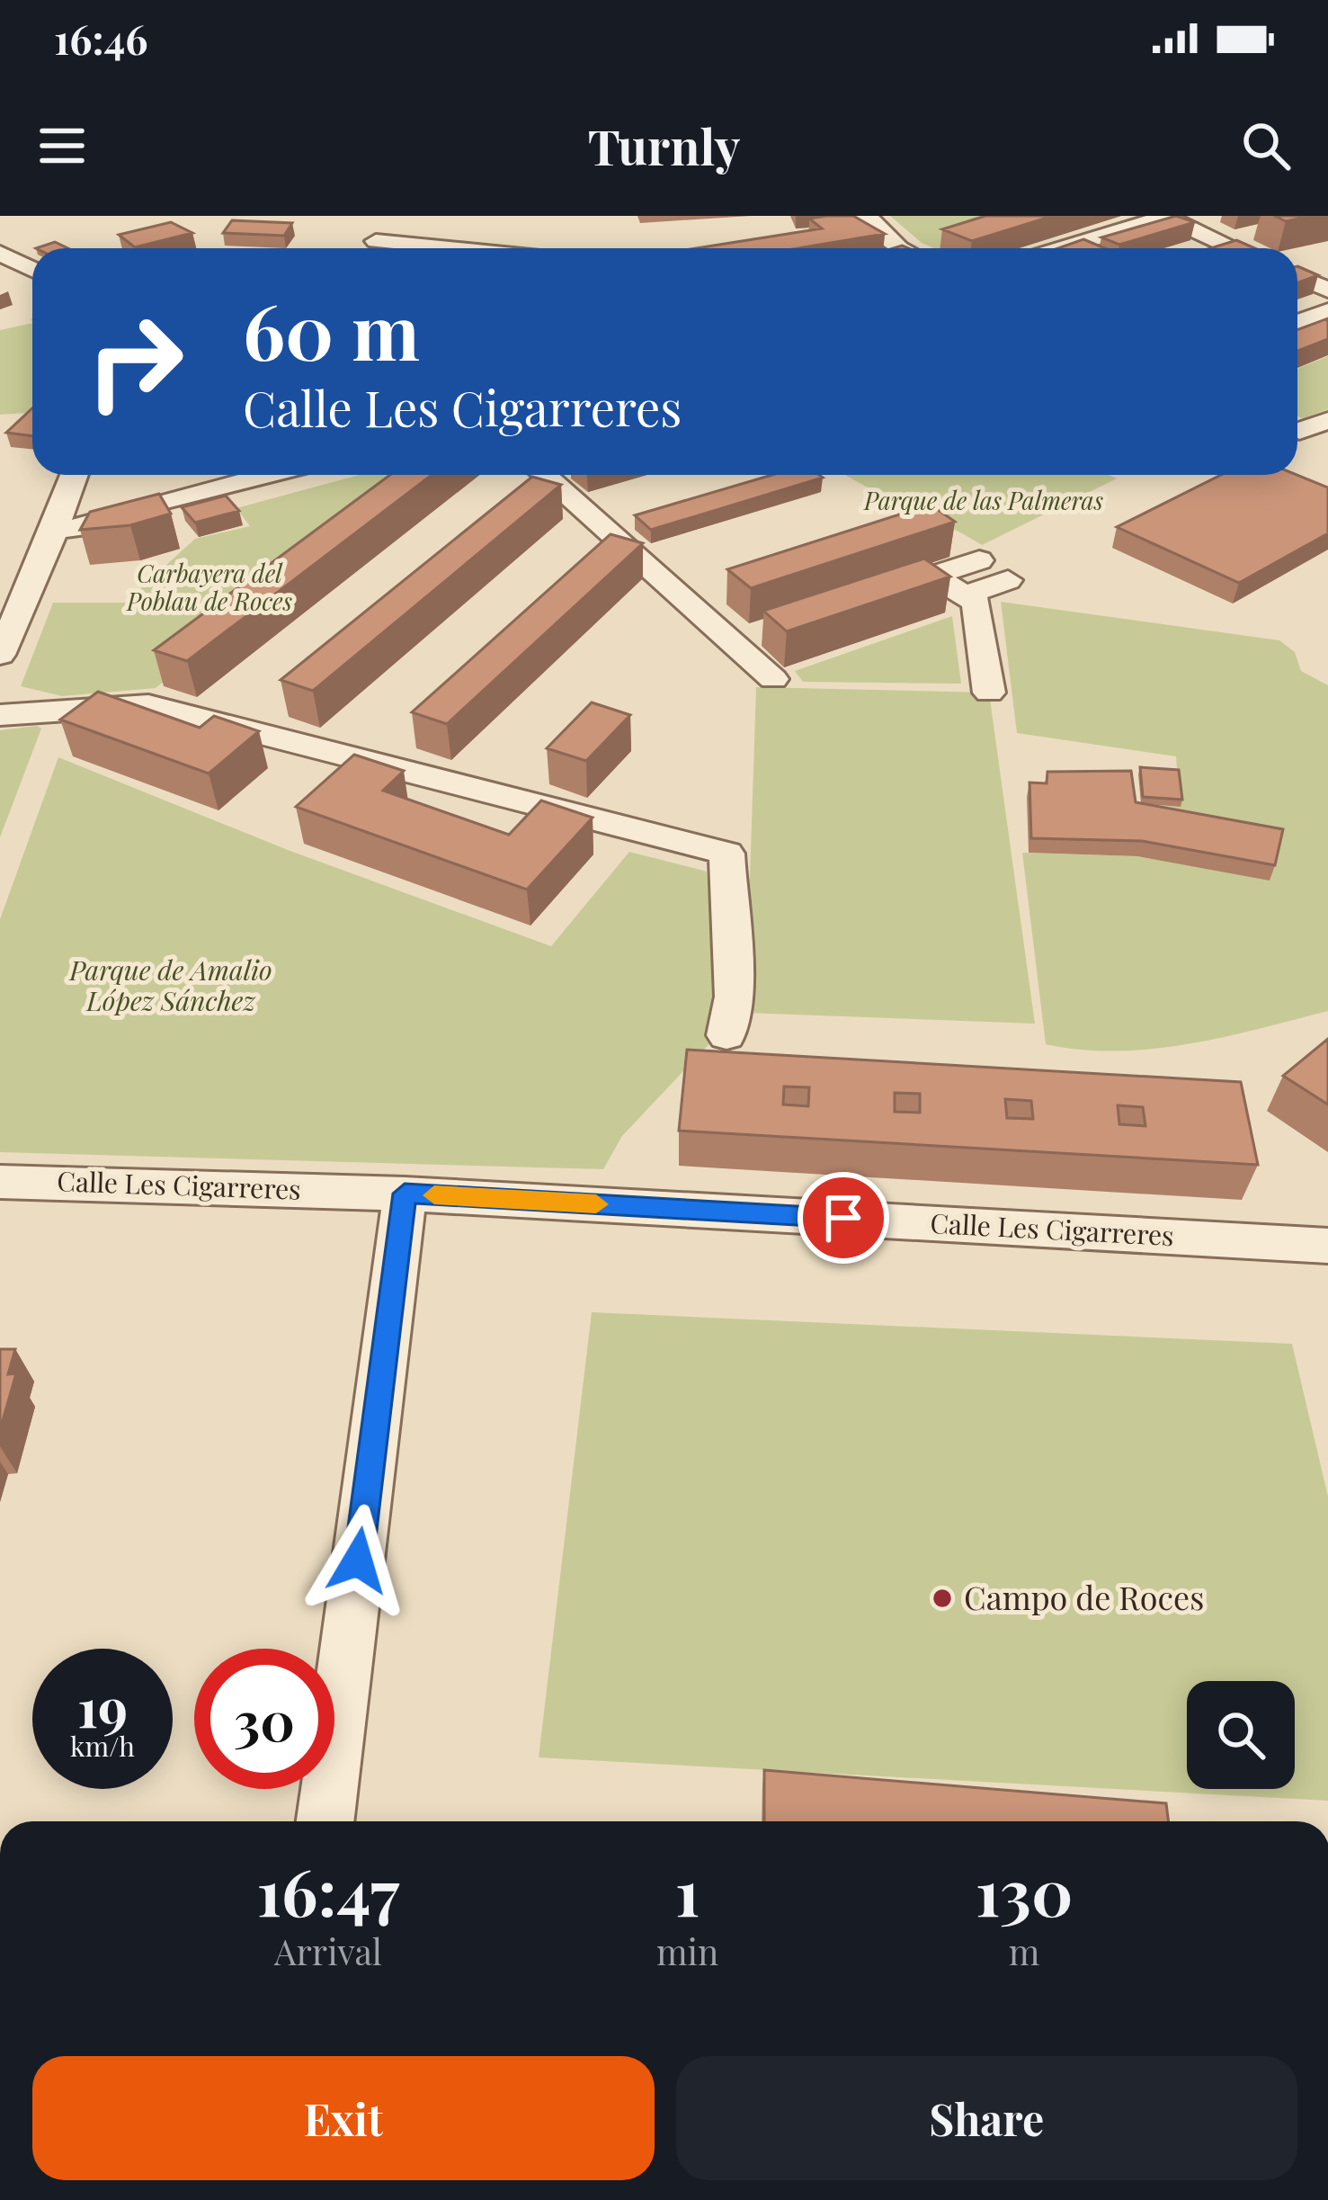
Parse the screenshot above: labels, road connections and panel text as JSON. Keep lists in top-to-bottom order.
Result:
{
  "streets": {
    "street": ["Calle Les Cigarreres"]
  },
  "parks": ["Parque de las Palmeras", "Carbayera del Poblau de Roces", "Parque de Amalio López Sánchez"],
  "places": ["Campo de Roces"],
  "page": {
    "status": "16:46",
    "header": "Turnly",
    "turn": ["60 m", "Calle Les Cigarreres"],
    "speed": "19 km/h",
    "limit": "30",
    "eta": [
      "16:47",
      "Arrival",
      "1",
      "min",
      "130",
      "m"
    ],
    "buttons": ["Exit", "Share"]
  }
}
